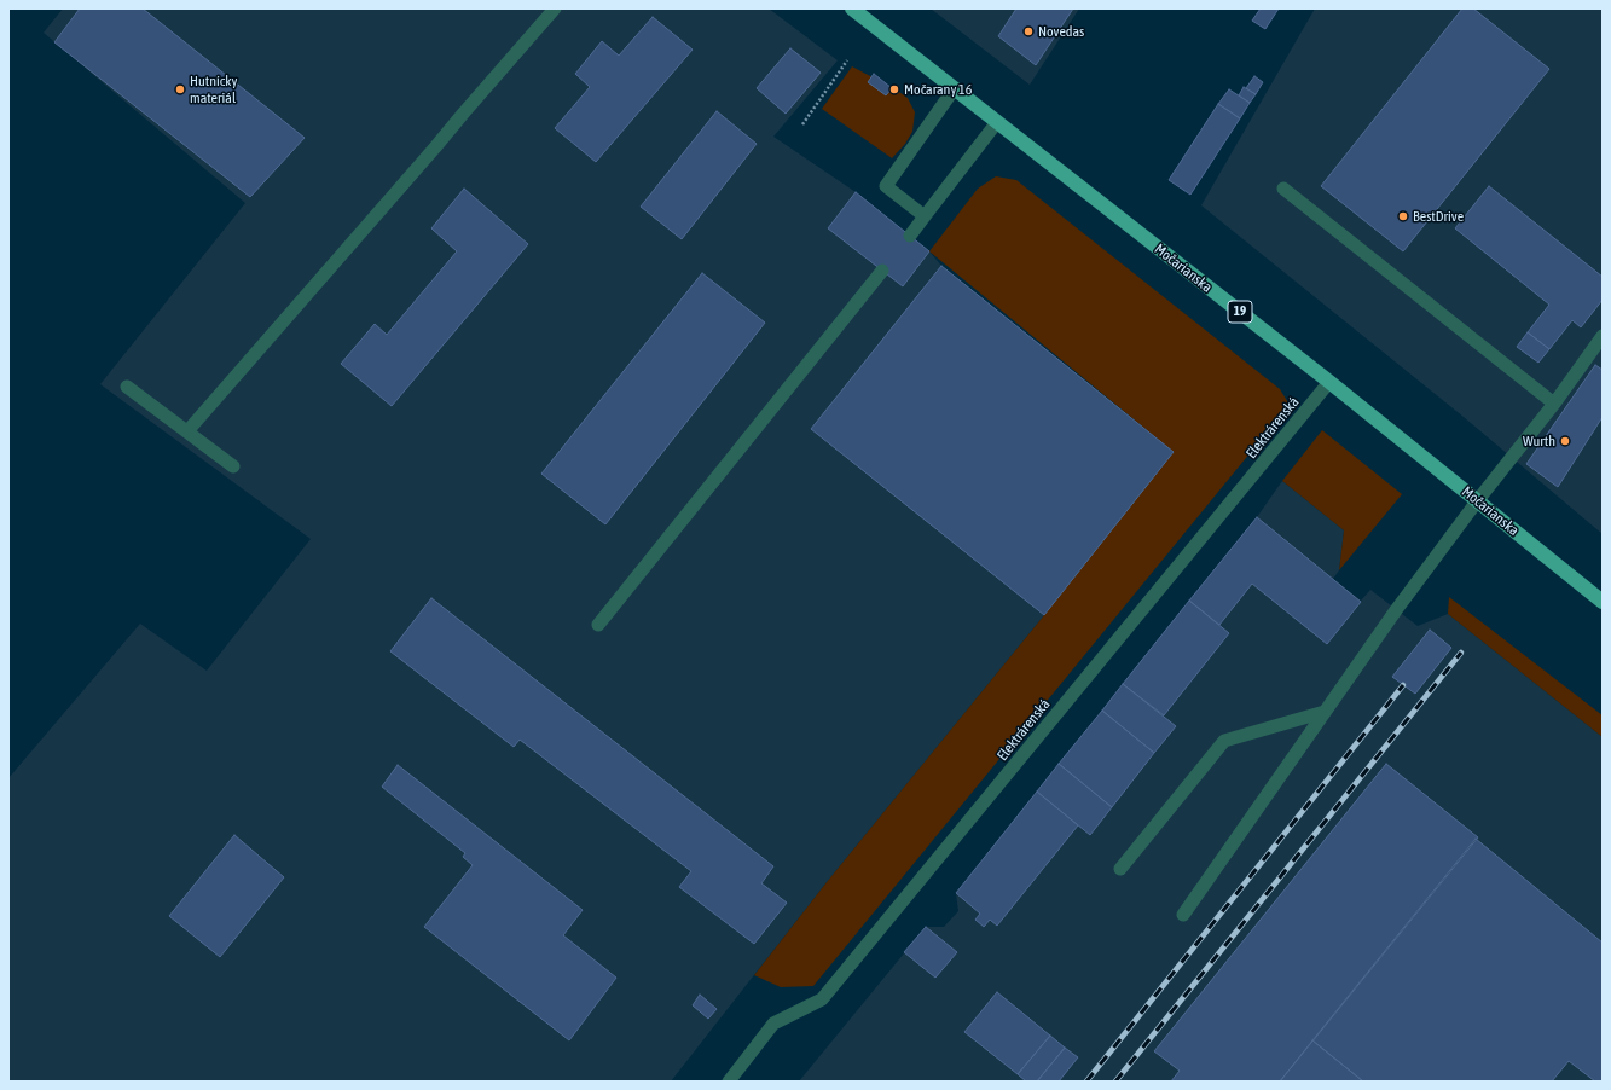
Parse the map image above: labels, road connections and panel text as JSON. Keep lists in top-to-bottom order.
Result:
{
  "streets": {
    "main road": ["Močarianska", "19"],
    "lane": ["Elektrárenská"]
  },
  "crossings": [
    ["Močarianska", "Elektrárenská"]
  ],
  "places": [
    "Novedas",
    "Hutnícky materiál",
    "Močarany 16",
    "BestDrive",
    "Wurth"
  ]
}
